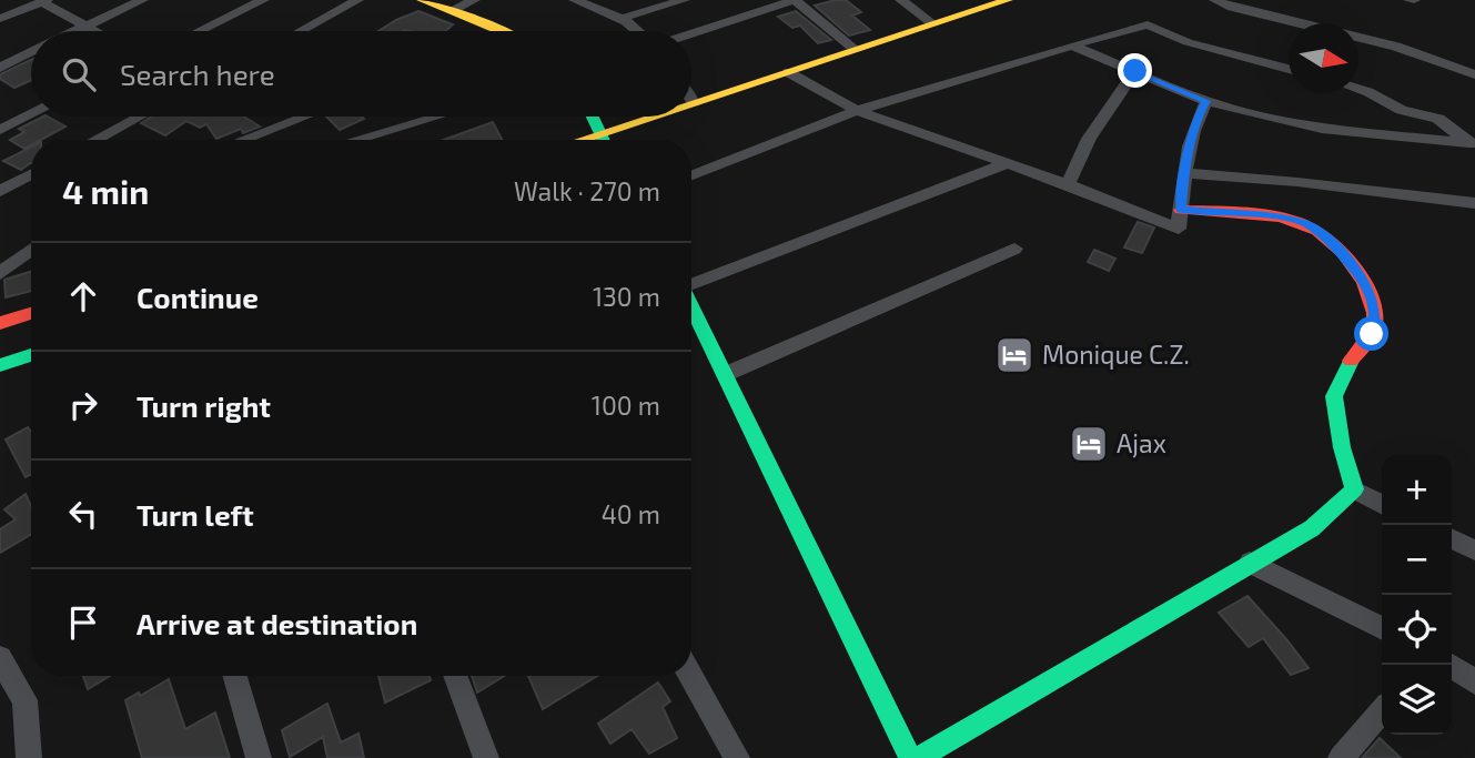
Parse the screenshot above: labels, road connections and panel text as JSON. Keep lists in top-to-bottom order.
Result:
{
  "places": {
    "hotel": ["Monique C.Z.", "Ajax"]
  },
  "north": "right",
  "page": {
    "search": "Search here",
    "heading": ["4 min", "Walk · 270 m"],
    "list": [
      ["Continue", "130 m"],
      ["Turn right", "100 m"],
      ["Turn left", "40 m"],
      "Arrive at destination"
    ],
    "map_buttons": ["+", "−"]
  }
}
